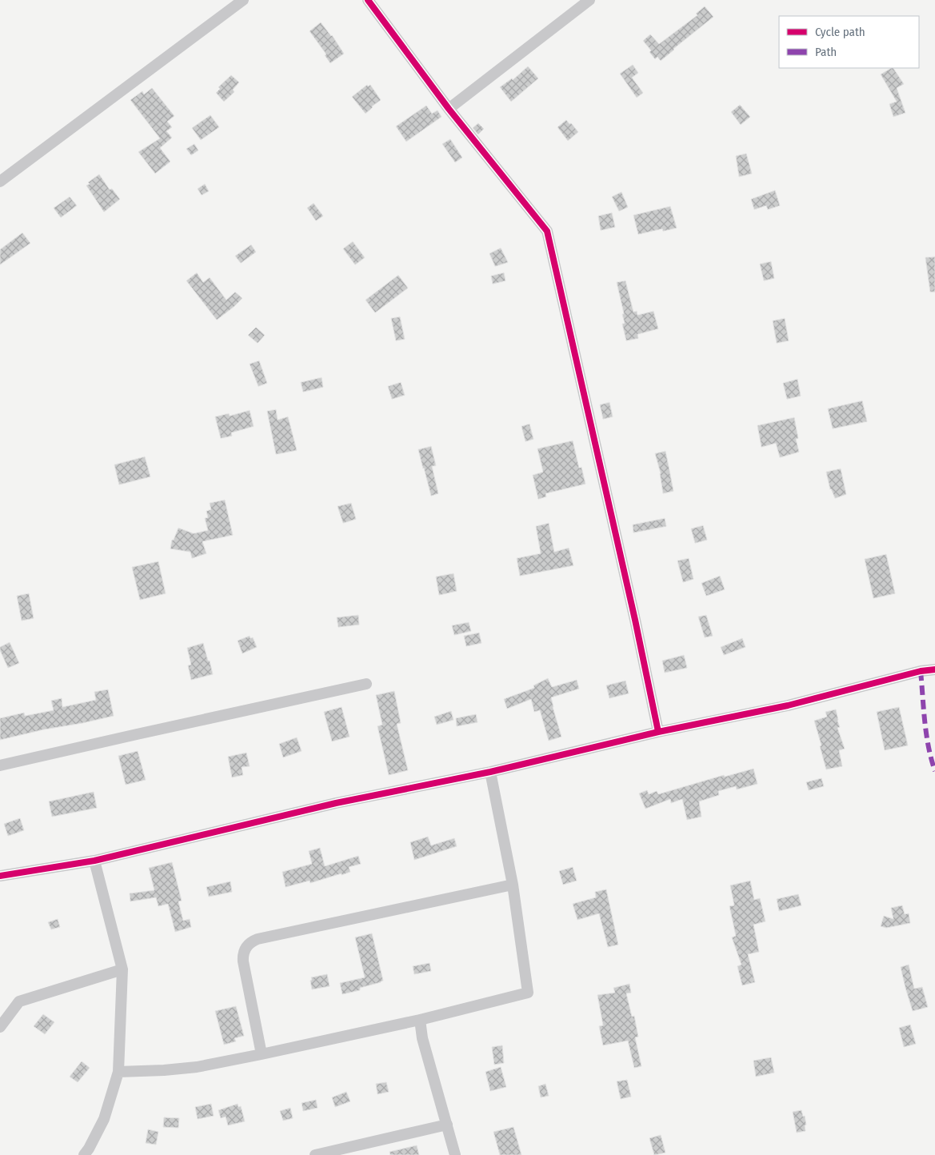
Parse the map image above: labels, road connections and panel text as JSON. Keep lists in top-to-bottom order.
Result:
{
  "legend": ["Cycle path", "Path"]
}
